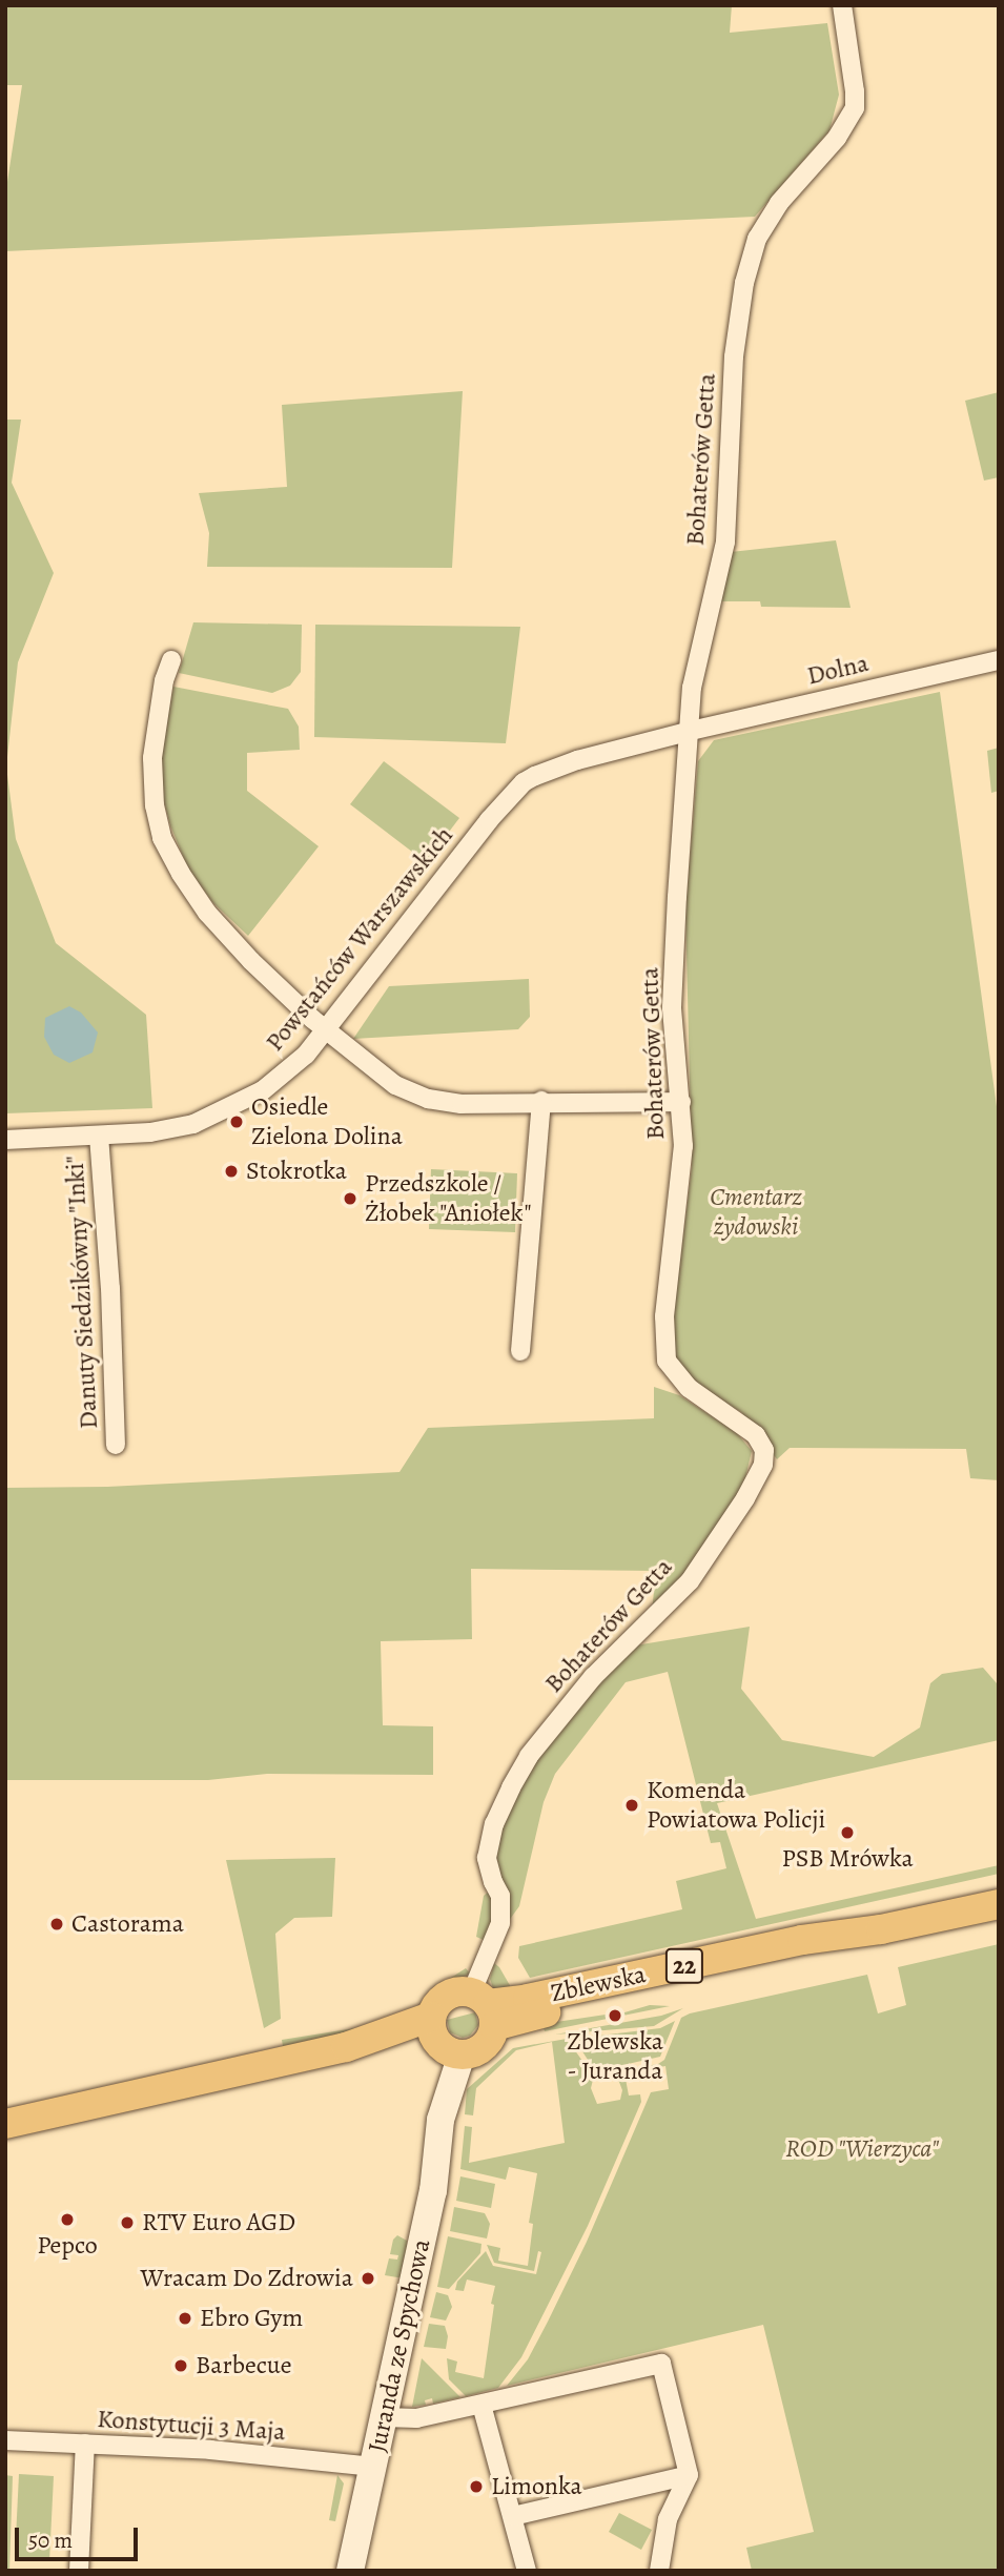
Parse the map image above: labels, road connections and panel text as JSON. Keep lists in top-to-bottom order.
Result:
{
  "streets": {
    "main road": ["22", "Zblewska"],
    "street": [
      "Bohaterów Getta",
      "Dolna",
      "Powstańców Warszawskich",
      "Danuty Siedzikówny \"Inki\"",
      "Juranda ze Spychowa",
      "Konstytucji 3 Maja"
    ]
  },
  "crossings": [
    ["Bohaterów Getta", "Dolna"],
    ["Bohaterów Getta", "Powstańców Warszawskich"],
    ["Bohaterów Getta", "22"],
    ["Bohaterów Getta", "Zblewska"],
    ["Dolna", "Powstańców Warszawskich"],
    ["Powstańców Warszawskich", "Danuty Siedzikówny \"Inki\""],
    ["22", "Zblewska"],
    ["22", "Juranda ze Spychowa"],
    ["Juranda ze Spychowa", "Konstytucji 3 Maja"]
  ],
  "parks": ["Cmentarz żydowski", "ROD \"Wierzyca\""],
  "places": [
    "Osiedle Zielona Dolina",
    "Stokrotka",
    "Przedszkole / Żłobek \"Aniołek\"",
    "Komenda Powiatowa Policji",
    "PSB Mrówka",
    "Castorama",
    "Zblewska - Juranda",
    "Pepco",
    "RTV Euro AGD",
    "Wracam Do Zdrowia",
    "Ebro Gym",
    "Barbecue",
    "Limonka"
  ],
  "scale_bar": "50 m"
}
